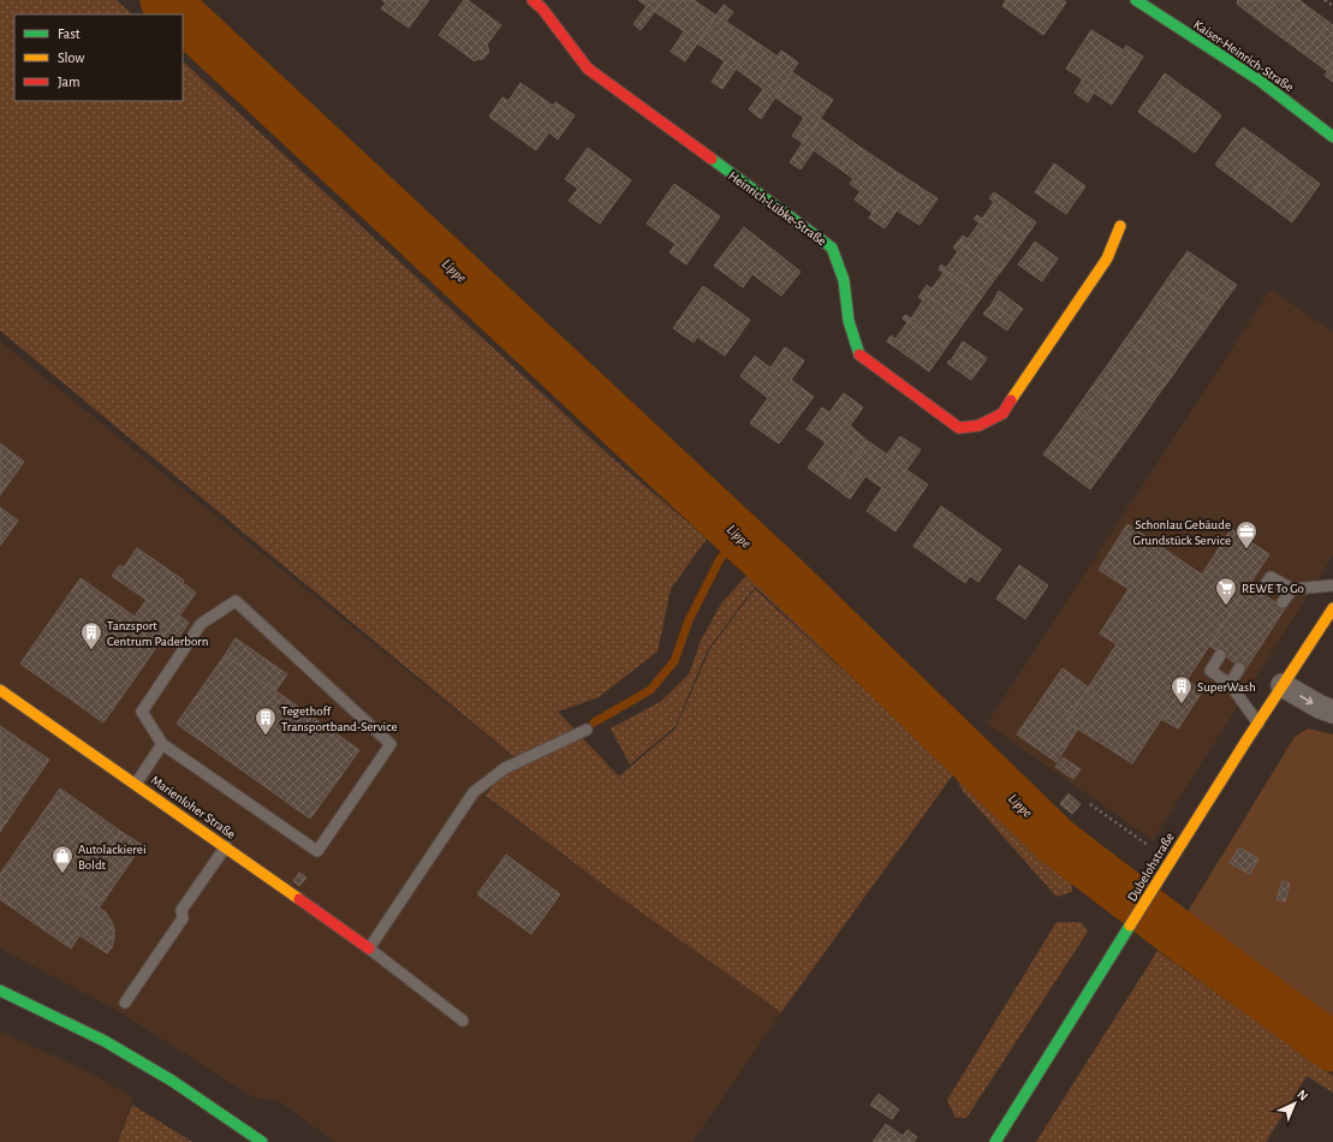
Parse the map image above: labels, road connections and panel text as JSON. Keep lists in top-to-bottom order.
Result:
{
  "streets": {
    "street": [
      "Kaiser-Heinrich-Straße",
      "Heinrich-Lübke-Straße",
      "Marienloher Straße",
      "Dubelohstraße"
    ]
  },
  "water": ["Lippe"],
  "places": {
    "office": ["Schonlau Gebäude Grundstück Service"],
    "supermarket": ["REWE To Go"],
    "building": ["Tanzsport Centrum Paderborn", "SuperWash", "Tegethoff Transportband-Service"],
    "shop": ["Autolackierei Boldt"]
  },
  "legend": ["Fast", "Slow", "Jam"],
  "north": "top right"
}
